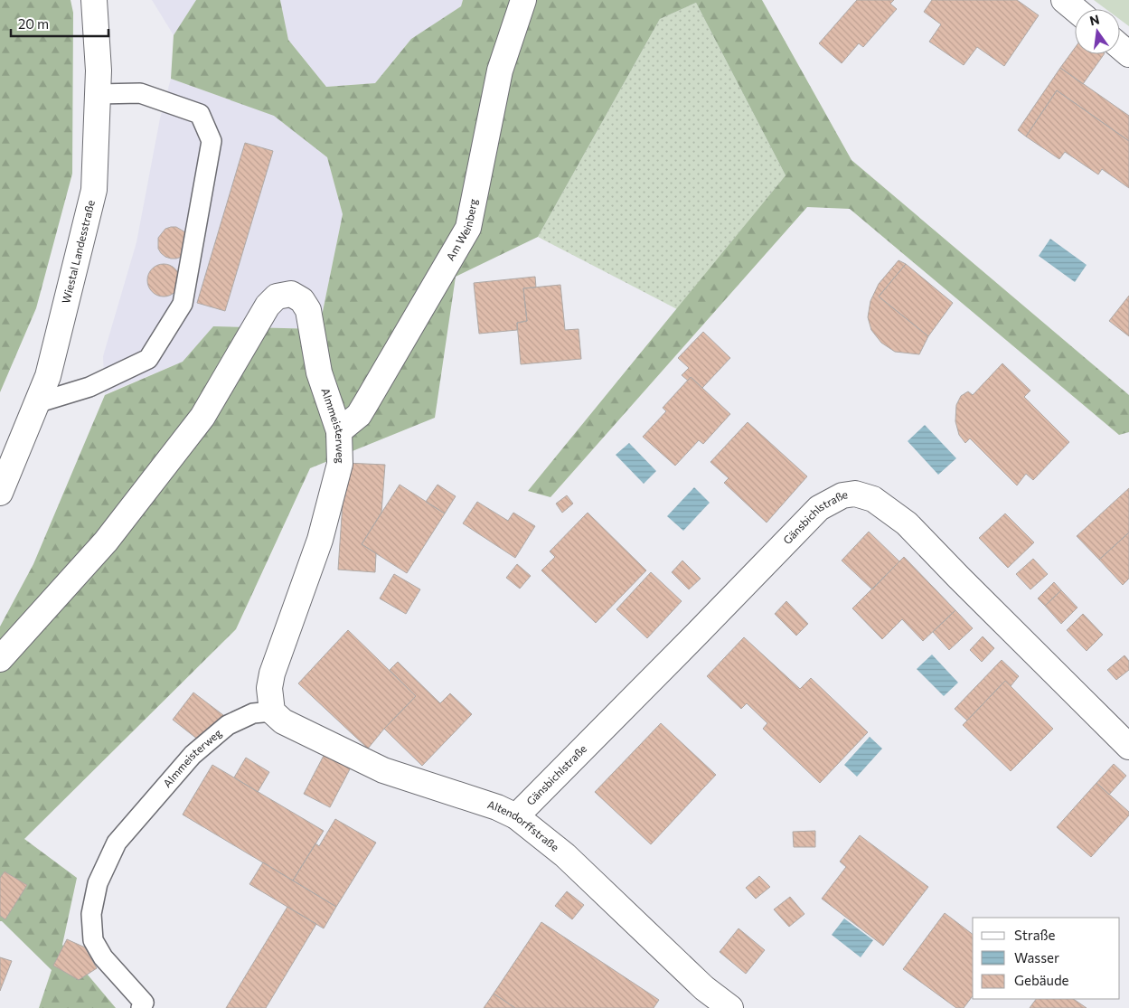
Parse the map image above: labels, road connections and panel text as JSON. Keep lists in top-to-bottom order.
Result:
{
  "streets": {
    "street": [
      "Am Weinberg",
      "Wiestal Landesstraße",
      "Almmeisterweg",
      "Gänsbichlstraße",
      "Altendorffstraße"
    ]
  },
  "crossings": [
    ["Am Weinberg", "Almmeisterweg"],
    ["Almmeisterweg", "Altendorffstraße"],
    ["Gänsbichlstraße", "Altendorffstraße"]
  ],
  "legend": ["Straße", "Wasser", "Gebäude"],
  "scale_bar": "20 m",
  "north": "top"
}
